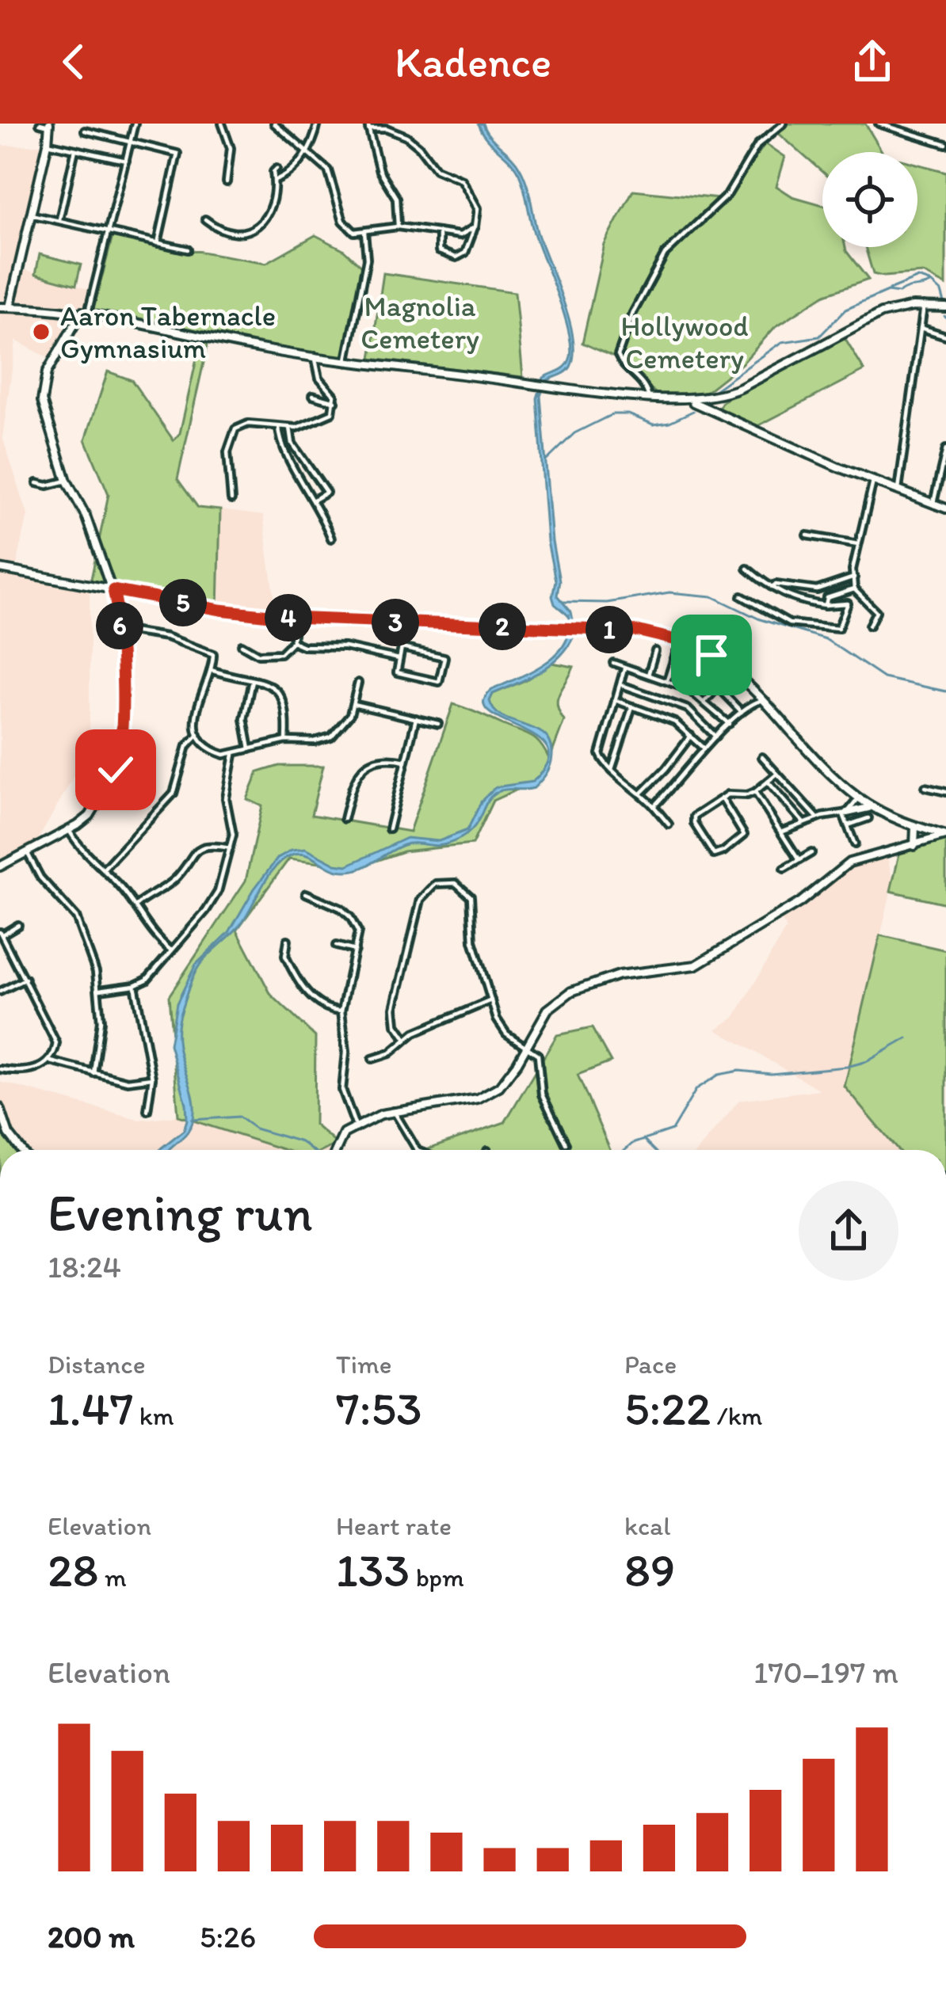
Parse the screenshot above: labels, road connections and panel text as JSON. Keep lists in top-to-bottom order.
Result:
{
  "parks": ["Magnolia Cemetery", "Hollywood Cemetery"],
  "places": ["Aaron Tabernacle Gymnasium"],
  "page": {
    "header": "Kadence",
    "pins": [
      "5",
      "4",
      "3",
      "6",
      "2",
      "1"
    ],
    "heading": ["Evening run", "18:24"],
    "stats": [
      ["Distance", "1.47 km"],
      ["Time", "7:53"],
      ["Pace", "5:22 /km"],
      ["Elevation", "28 m"],
      ["Heart rate", "133 bpm"],
      ["kcal", "89"]
    ],
    "chart": ["Elevation", "170–197 m"],
    "list": [
      {
        "name": "200 m",
        "note": "5:26"
      }
    ]
  }
}
